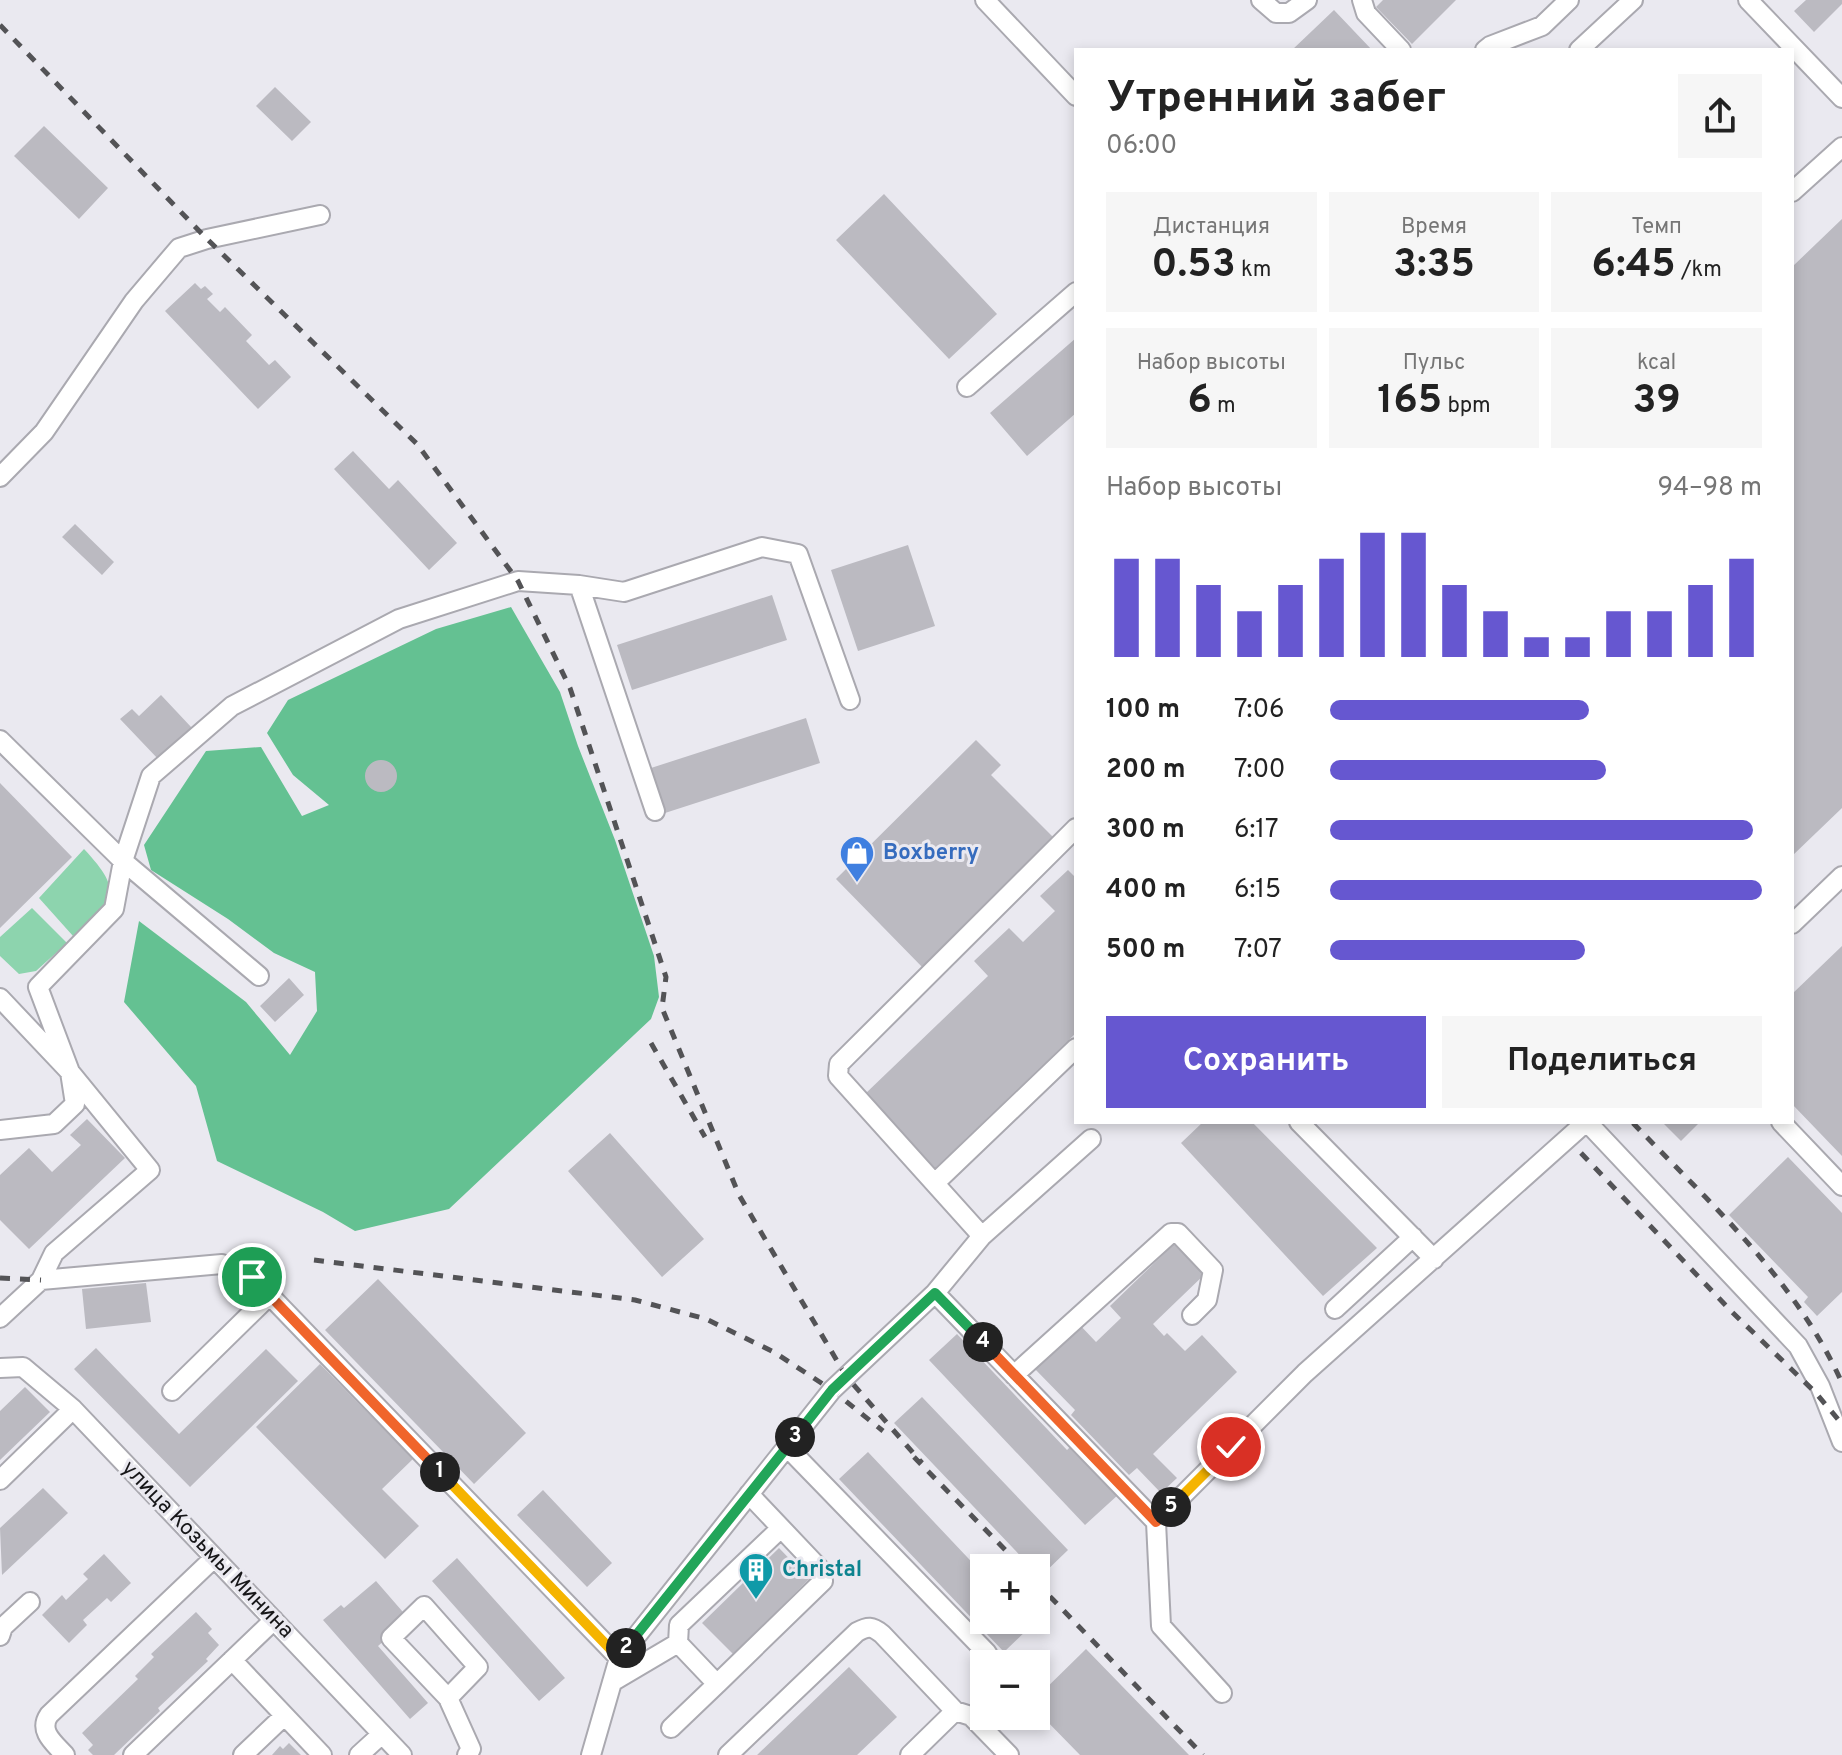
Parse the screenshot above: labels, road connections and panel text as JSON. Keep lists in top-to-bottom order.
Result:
{
  "streets": {
    "street": ["улица Козьмы Минина"]
  },
  "places": {
    "shop": ["Boxberry"],
    "building": ["Christal"]
  },
  "page": {
    "heading": ["Утренний забег", "06:00"],
    "stats": [
      ["Дистанция", "0.53 km"],
      ["Время", "3:35"],
      ["Темп", "6:45 /km"],
      ["Набор высоты", "6 m"],
      ["Пульс", "165 bpm"],
      ["kcal", "39"]
    ],
    "chart": ["Набор высоты", "94–98 m"],
    "list": [
      {
        "name": "100 m",
        "note": "7:06"
      },
      {
        "name": "200 m",
        "note": "7:00"
      },
      {
        "name": "300 m",
        "note": "6:17"
      },
      {
        "name": "400 m",
        "note": "6:15"
      },
      {
        "name": "500 m",
        "note": "7:07"
      }
    ],
    "buttons": ["Сохранить", "Поделиться"],
    "pins": [
      "4",
      "3",
      "1",
      "5",
      "2"
    ],
    "map_buttons": ["+", "−"]
  }
}
